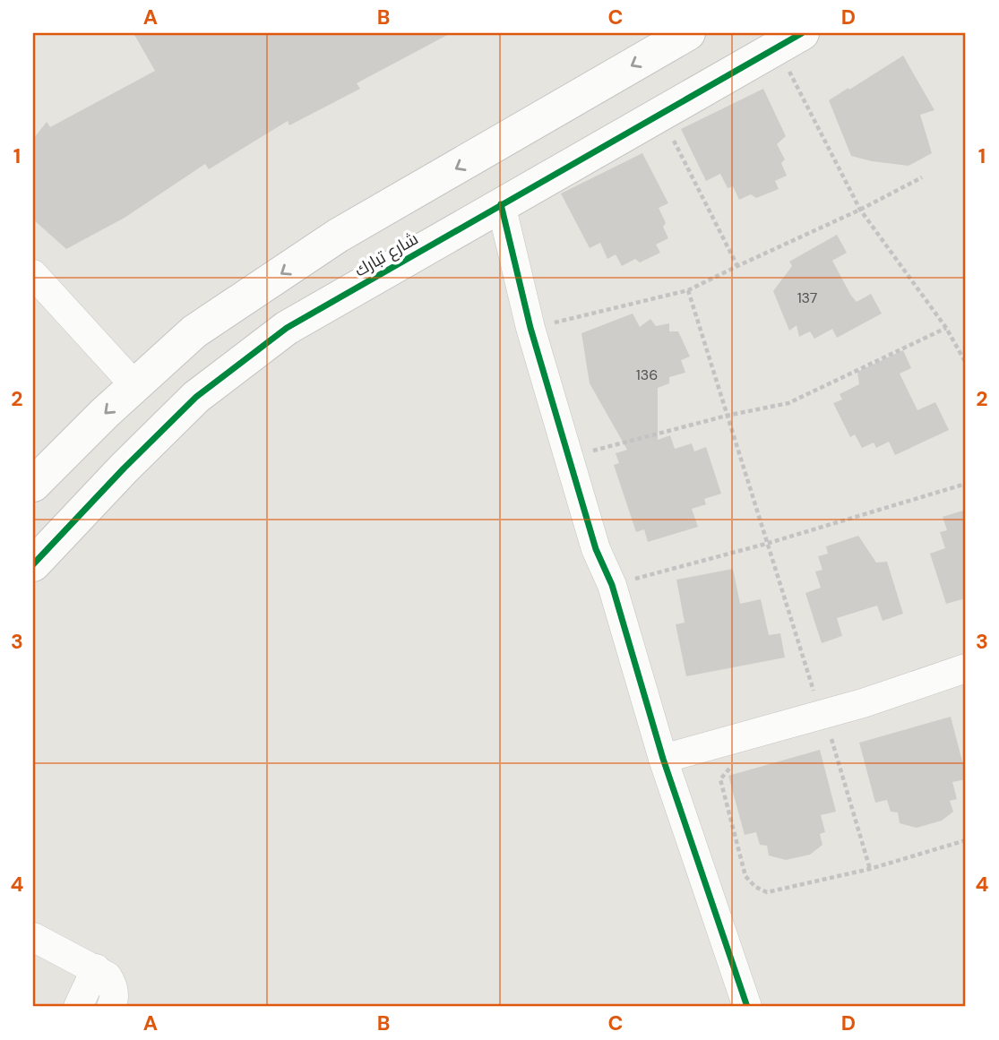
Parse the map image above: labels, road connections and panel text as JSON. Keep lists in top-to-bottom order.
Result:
{
  "streets": {
    "street": ["شارع تبارك"]
  },
  "house_numbers": ["137", "136"],
  "grid": {
    "columns": [
      "A",
      "B",
      "C",
      "D"
    ],
    "rows": [
      "1",
      "2",
      "3",
      "4"
    ]
  }
}
